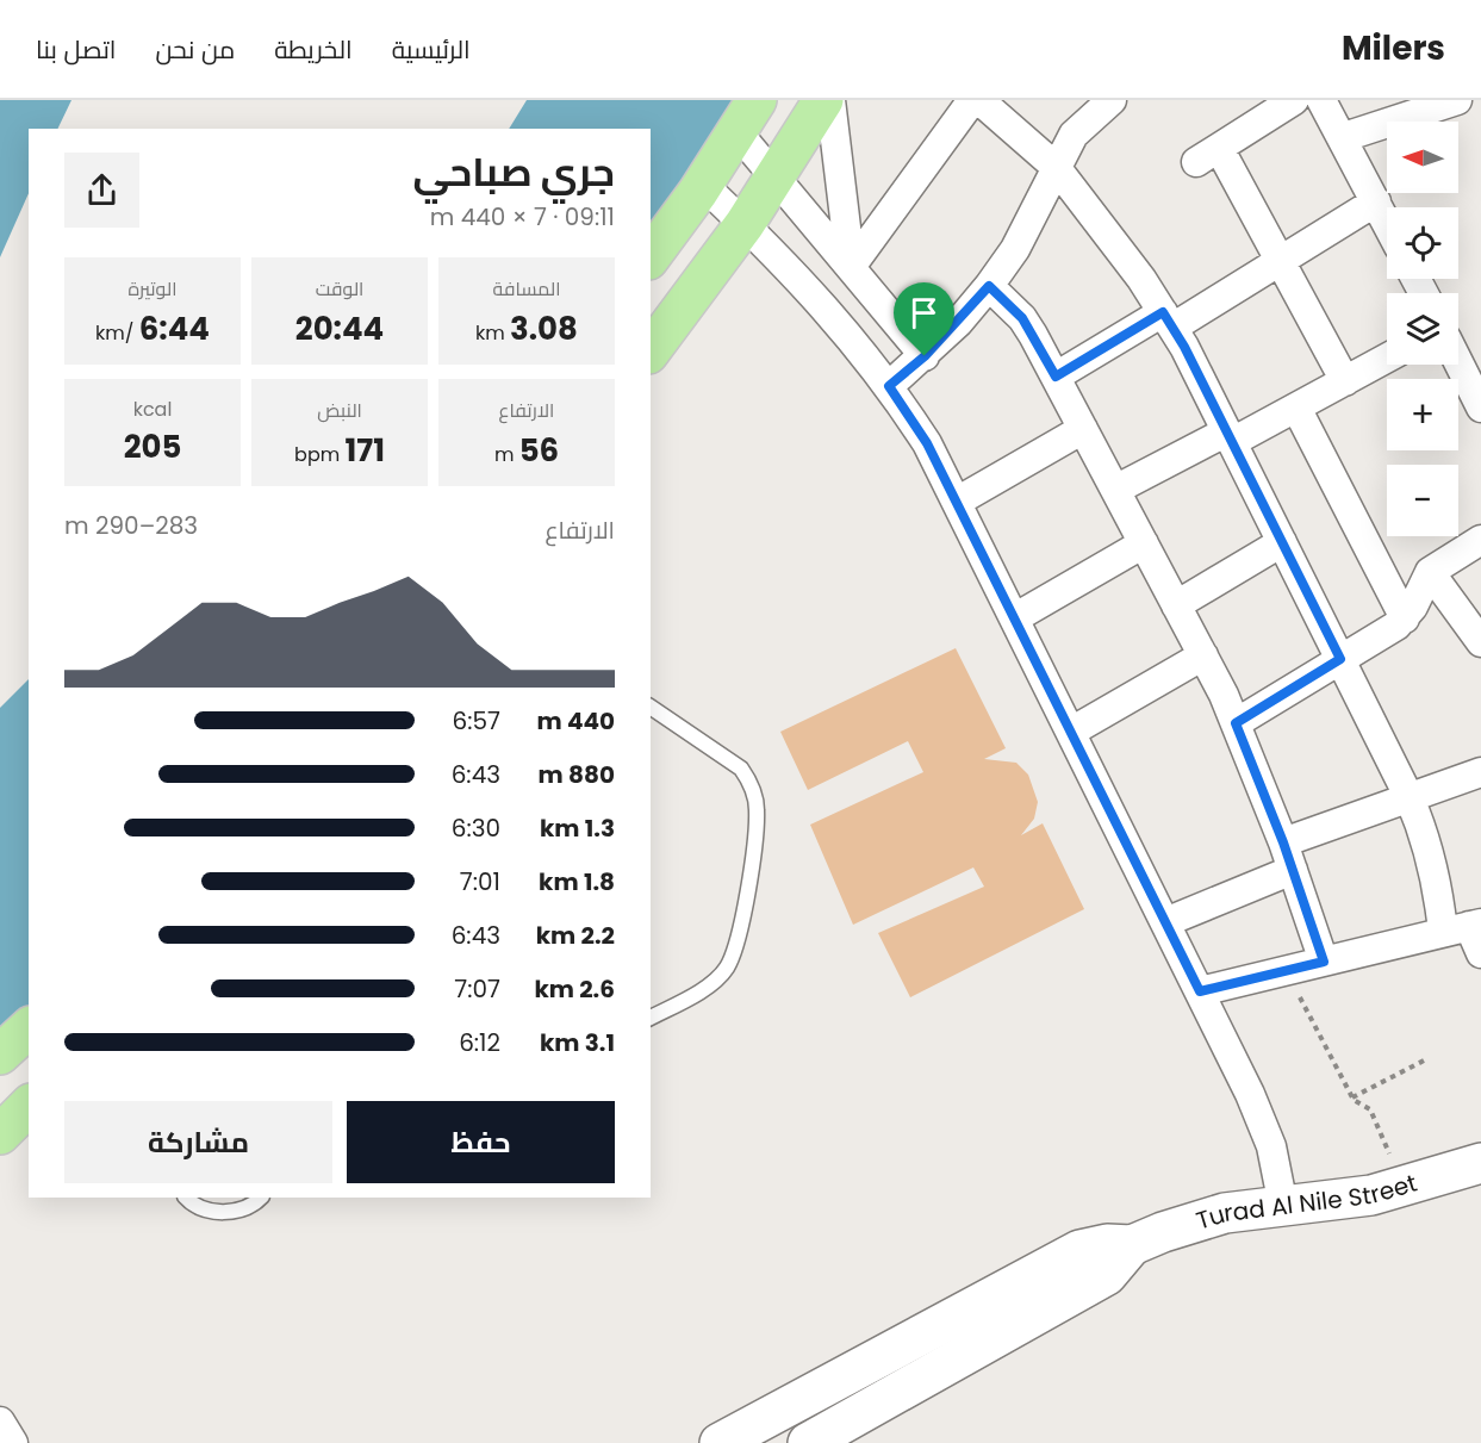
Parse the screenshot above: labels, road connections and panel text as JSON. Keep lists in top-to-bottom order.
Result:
{
  "streets": {
    "main road": ["Turad Al Nile Street"]
  },
  "north": "left",
  "page": {
    "header": "Milers",
    "nav": [
      "الرئيسية",
      "الخريطة",
      "من نحن",
      "اتصل بنا"
    ],
    "map_buttons": ["+", "−"],
    "heading": ["جري صباحي", "09:11 · 7 × 440 m"],
    "stats": [
      ["المسافة", "3.08 km"],
      ["الوقت", "20:44"],
      ["الوتيرة", "6:44 /km"],
      ["الارتفاع", "56 m"],
      ["النبض", "171 bpm"],
      ["kcal", "205"]
    ],
    "chart": ["الارتفاع", "283–290 m"],
    "list": [
      {
        "name": "440 m",
        "note": "6:57"
      },
      {
        "name": "880 m",
        "note": "6:43"
      },
      {
        "name": "1.3 km",
        "note": "6:30"
      },
      {
        "name": "1.8 km",
        "note": "7:01"
      },
      {
        "name": "2.2 km",
        "note": "6:43"
      },
      {
        "name": "2.6 km",
        "note": "7:07"
      },
      {
        "name": "3.1 km",
        "note": "6:12"
      }
    ],
    "buttons": ["حفظ", "مشاركة"]
  }
}
